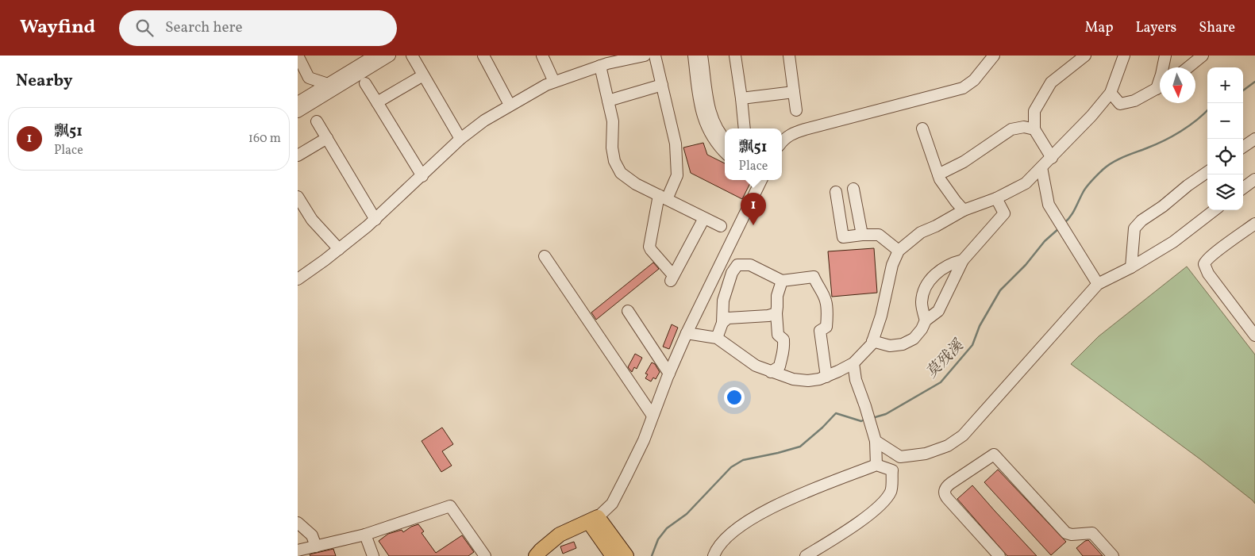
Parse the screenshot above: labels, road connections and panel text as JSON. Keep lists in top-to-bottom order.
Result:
{
  "water": ["莫残溪"],
  "north": "bottom",
  "page": {
    "header": "Wayfind",
    "search": "Search here",
    "nav": ["Map", "Layers", "Share"],
    "heading": "Nearby",
    "map_buttons": ["+", "−"],
    "list": [
      {
        "mark": "1",
        "name": "飘51",
        "note": "Place",
        "value": "160 m"
      }
    ],
    "popup": ["飘51", "Place"],
    "pins": "1"
  }
}
